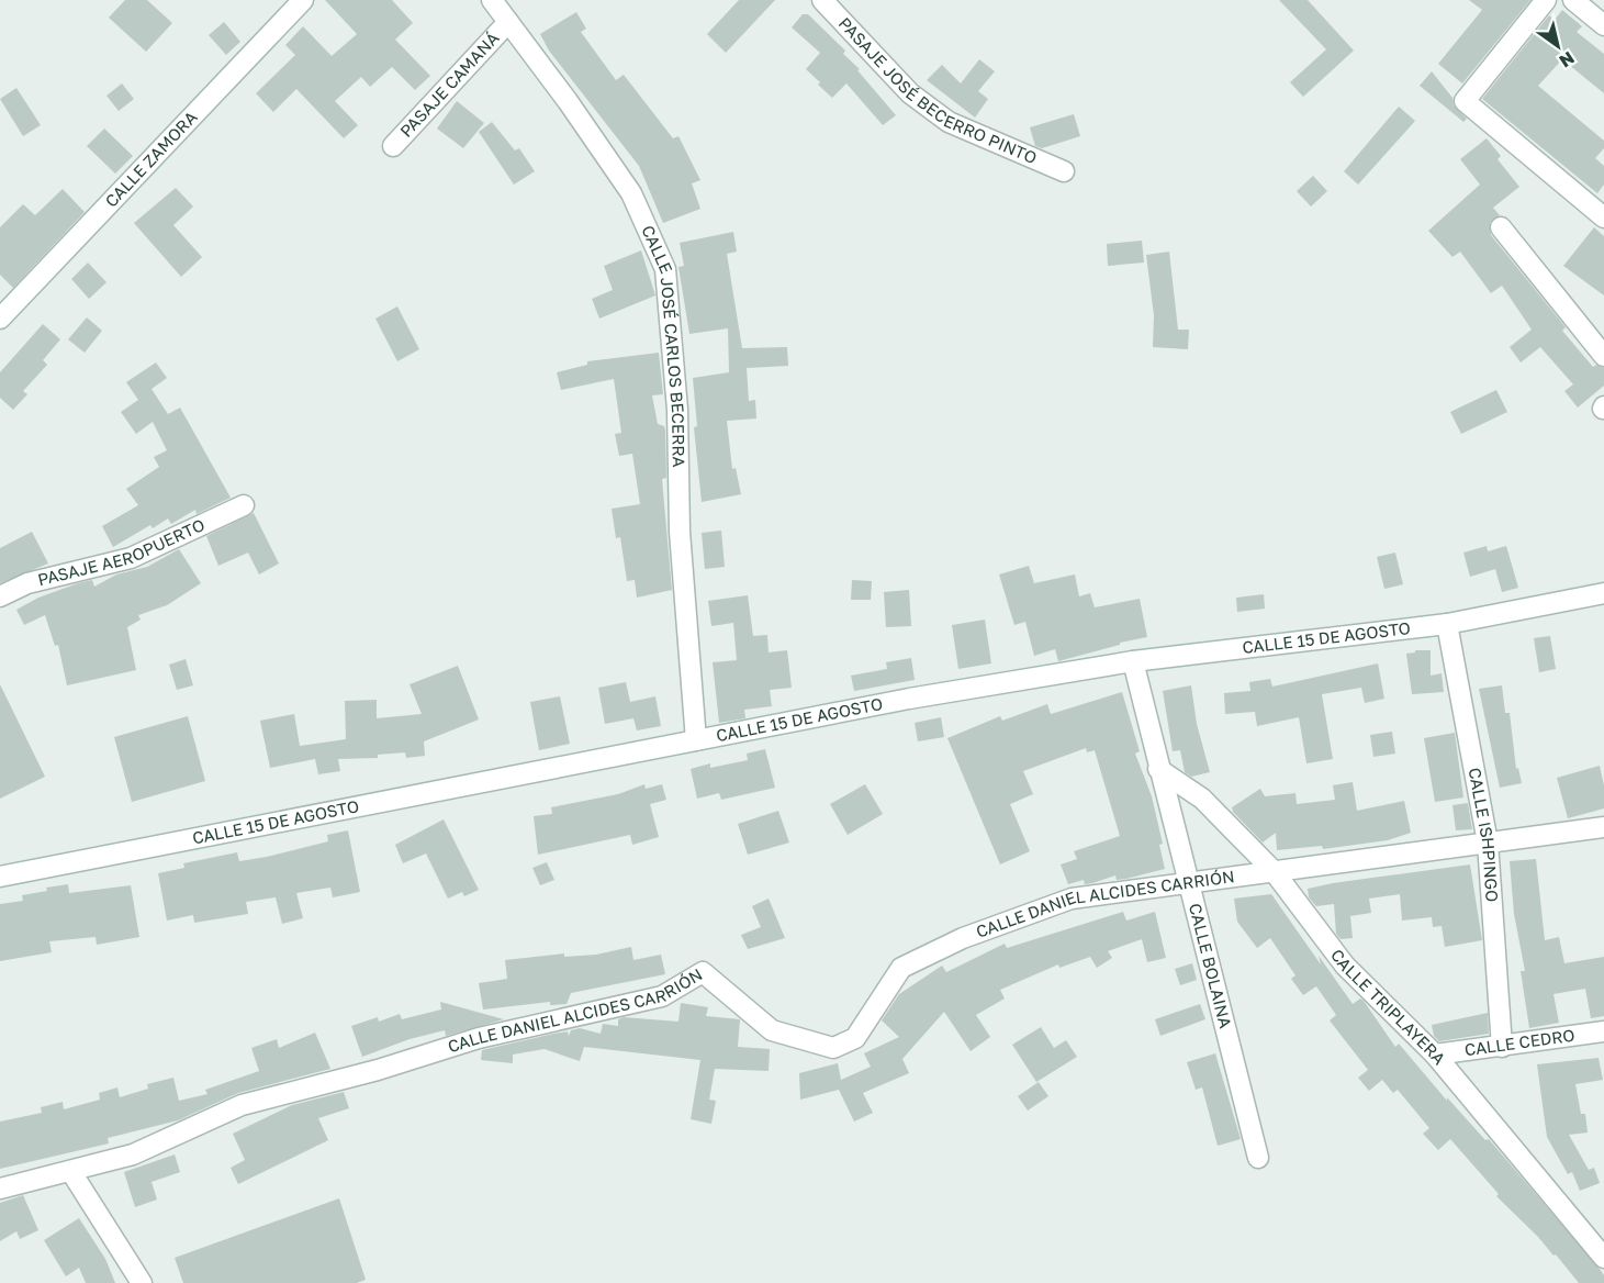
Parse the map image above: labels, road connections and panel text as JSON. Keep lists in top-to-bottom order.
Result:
{
  "streets": {
    "street": [
      "PASAJE CAMANÁ",
      "PASAJE JOSÉ BECERRO PINTO",
      "CALLE ZAMORA",
      "CALLE JOSÉ CARLOS BECERRA",
      "PASAJE AEROPUERTO",
      "CALLE 15 DE AGOSTO",
      "CALLE ISHPINGO",
      "CALLE DANIEL ALCIDES CARRIÓN",
      "CALLE BOLAINA",
      "CALLE TRIPLAYERA",
      "CALLE CEDRO"
    ]
  },
  "crossings": [
    ["PASAJE CAMANÁ", "CALLE JOSÉ CARLOS BECERRA"],
    ["CALLE JOSÉ CARLOS BECERRA", "CALLE 15 DE AGOSTO"],
    ["CALLE 15 DE AGOSTO", "CALLE ISHPINGO"],
    ["CALLE 15 DE AGOSTO", "CALLE BOLAINA"],
    ["CALLE ISHPINGO", "CALLE DANIEL ALCIDES CARRIÓN"],
    ["CALLE ISHPINGO", "CALLE CEDRO"],
    ["CALLE DANIEL ALCIDES CARRIÓN", "CALLE BOLAINA"],
    ["CALLE DANIEL ALCIDES CARRIÓN", "CALLE TRIPLAYERA"],
    ["CALLE BOLAINA", "CALLE TRIPLAYERA"],
    ["CALLE TRIPLAYERA", "CALLE CEDRO"]
  ],
  "north": "bottom right"
}
